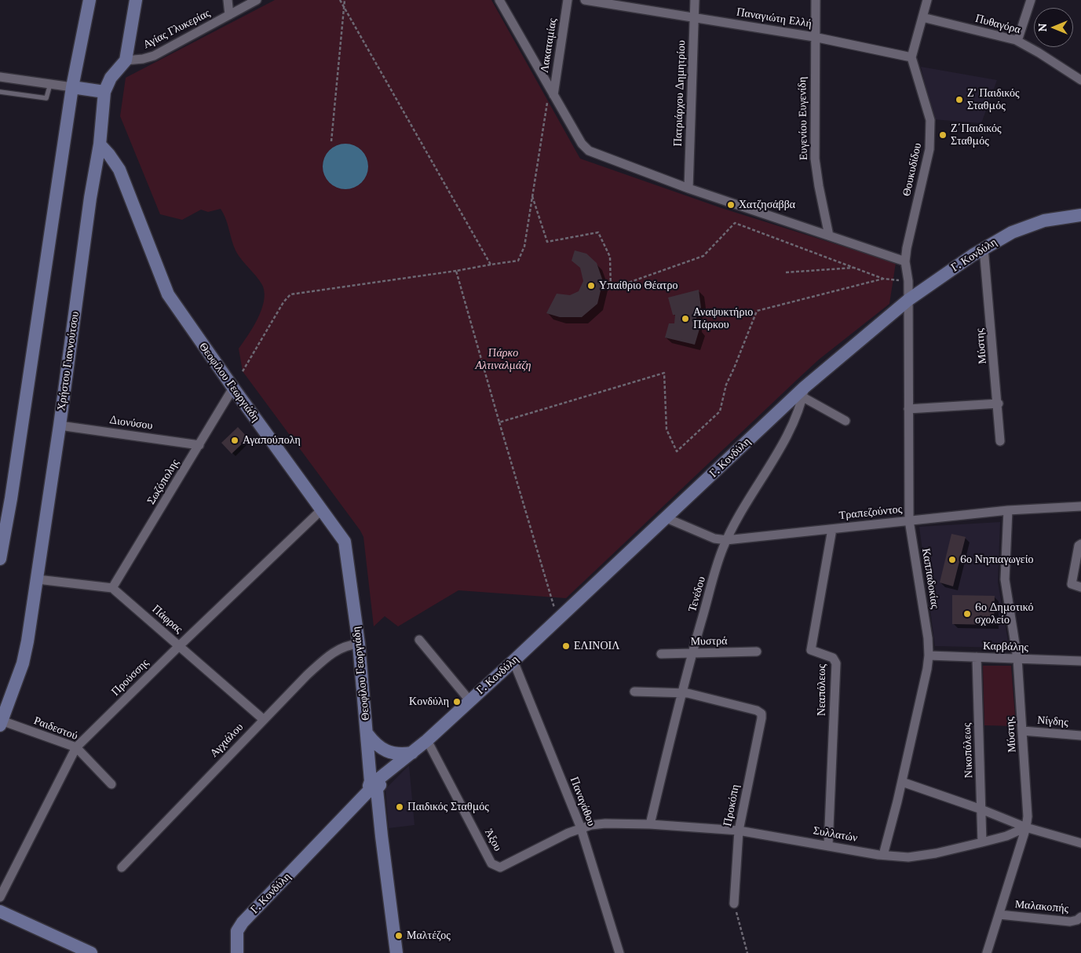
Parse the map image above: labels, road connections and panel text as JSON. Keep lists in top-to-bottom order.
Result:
{
  "streets": {
    "street": [
      "Παναγιώτη Ελλή",
      "Πυθαγόρα",
      "Αγίας Γλυκερίας",
      "Λακαταμίας",
      "Πατριάρχου Δημητρίου",
      "Ευγενίου Ευγενίδη",
      "Θουκυδίδου",
      "Γ. Κονδύλη",
      "Μύστης",
      "Χρήστου Γιαννούτσου",
      "Θεοφίλου Γεωργιάδη",
      "Διονύσου",
      "Σωζόπολης",
      "Τραπεζούντος",
      "Καππαδοκίας",
      "Τενέδου",
      "Πάφρας",
      "Μυστρά",
      "Καρβάλης",
      "Προύσσης",
      "Νεαπόλεως",
      "Νίγδης",
      "Ραιδεστού",
      "Αγχιάλου",
      "Νικοπόλεως",
      "Παναγάθου",
      "Προκόπη",
      "Συλλατών",
      "Άξου",
      "Μαλακοπής"
    ]
  },
  "crossings": [
    ["Παναγιώτη Ελλή", "Πατριάρχου Δημητρίου"],
    ["Παναγιώτη Ελλή", "Ευγενίου Ευγενίδη"],
    ["Παναγιώτη Ελλή", "Θουκυδίδου"],
    ["Αγίας Γλυκερίας", "Χρήστου Γιαννούτσου"],
    ["Θουκυδίδου", "Γ. Κονδύλη"],
    ["Θουκυδίδου", "Καππαδοκίας"],
    ["Γ. Κονδύλη", "Μύστης"],
    ["Γ. Κονδύλη", "Θεοφίλου Γεωργιάδη"],
    ["Γ. Κονδύλη", "Τραπεζούντος"],
    ["Γ. Κονδύλη", "Καππαδοκίας"],
    ["Γ. Κονδύλη", "Τενέδου"],
    ["Γ. Κονδύλη", "Παναγάθου"],
    ["Γ. Κονδύλη", "Άξου"],
    ["Μύστης", "Τραπεζούντος"],
    ["Μύστης", "Καρβάλης"],
    ["Μύστης", "Νίγδης"],
    ["Μύστης", "Συλλατών"],
    ["Μύστης", "Μαλακοπής"],
    ["Χρήστου Γιαννούτσου", "Θεοφίλου Γεωργιάδη"],
    ["Χρήστου Γιαννούτσου", "Διονύσου"],
    ["Χρήστου Γιαννούτσου", "Ραιδεστού"],
    ["Θεοφίλου Γεωργιάδη", "Σωζόπολης"],
    ["Θεοφίλου Γεωργιάδη", "Προύσσης"],
    ["Θεοφίλου Γεωργιάδη", "Αγχιάλου"],
    ["Διονύσου", "Σωζόπολης"],
    ["Σωζόπολης", "Πάφρας"],
    ["Τραπεζούντος", "Καππαδοκίας"],
    ["Τραπεζούντος", "Τενέδου"],
    ["Τραπεζούντος", "Νεαπόλεως"],
    ["Καππαδοκίας", "Καρβάλης"],
    ["Καππαδοκίας", "Συλλατών"],
    ["Τενέδου", "Μυστρά"],
    ["Τενέδου", "Προκόπη"],
    ["Τενέδου", "Συλλατών"],
    ["Πάφρας", "Προύσσης"],
    ["Πάφρας", "Αγχιάλου"],
    ["Καρβάλης", "Νικοπόλεως"],
    ["Προύσσης", "Ραιδεστού"],
    ["Νεαπόλεως", "Συλλατών"],
    ["Νικοπόλεως", "Συλλατών"],
    ["Παναγάθου", "Συλλατών"],
    ["Παναγάθου", "Άξου"],
    ["Προκόπη", "Συλλατών"],
    ["Συλλατών", "Άξου"]
  ],
  "parks": ["Πάρκο Αλτιναλμάζη"],
  "places": [
    "Ζ' Παιδικός Σταθμός",
    "Ζ΄Παιδικός Σταθμός",
    "Χατζησάββα",
    "Υπαίθριο Θέατρο",
    "Αναψυκτήριο Πάρκου",
    "Αγαπούπολη",
    "6ο Νηπιαγωγείο",
    "6ο Δημοτικό σχολείο",
    "ΕΛΙΝΟΙΛ",
    "Κονδύλη",
    "Παιδικός Σταθμός",
    "Μαλτέζος"
  ],
  "north": "left"
}
